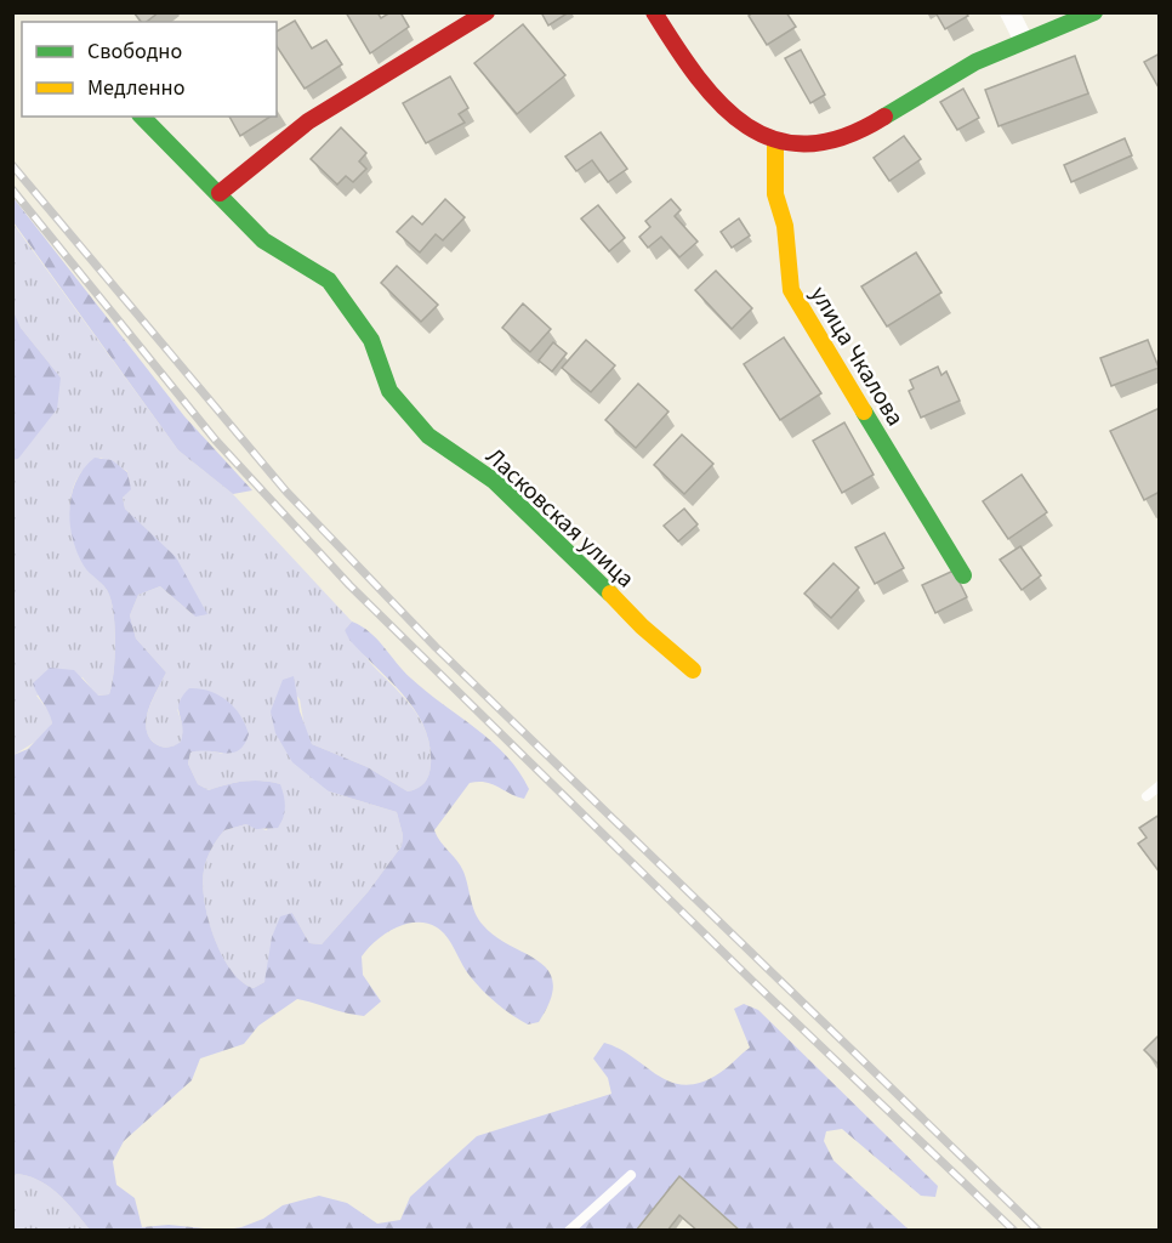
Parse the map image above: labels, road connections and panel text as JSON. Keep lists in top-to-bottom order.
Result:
{
  "streets": {
    "street": ["улица Чкалова", "Ласковская улица"]
  },
  "legend": ["Свободно", "Медленно"]
}
